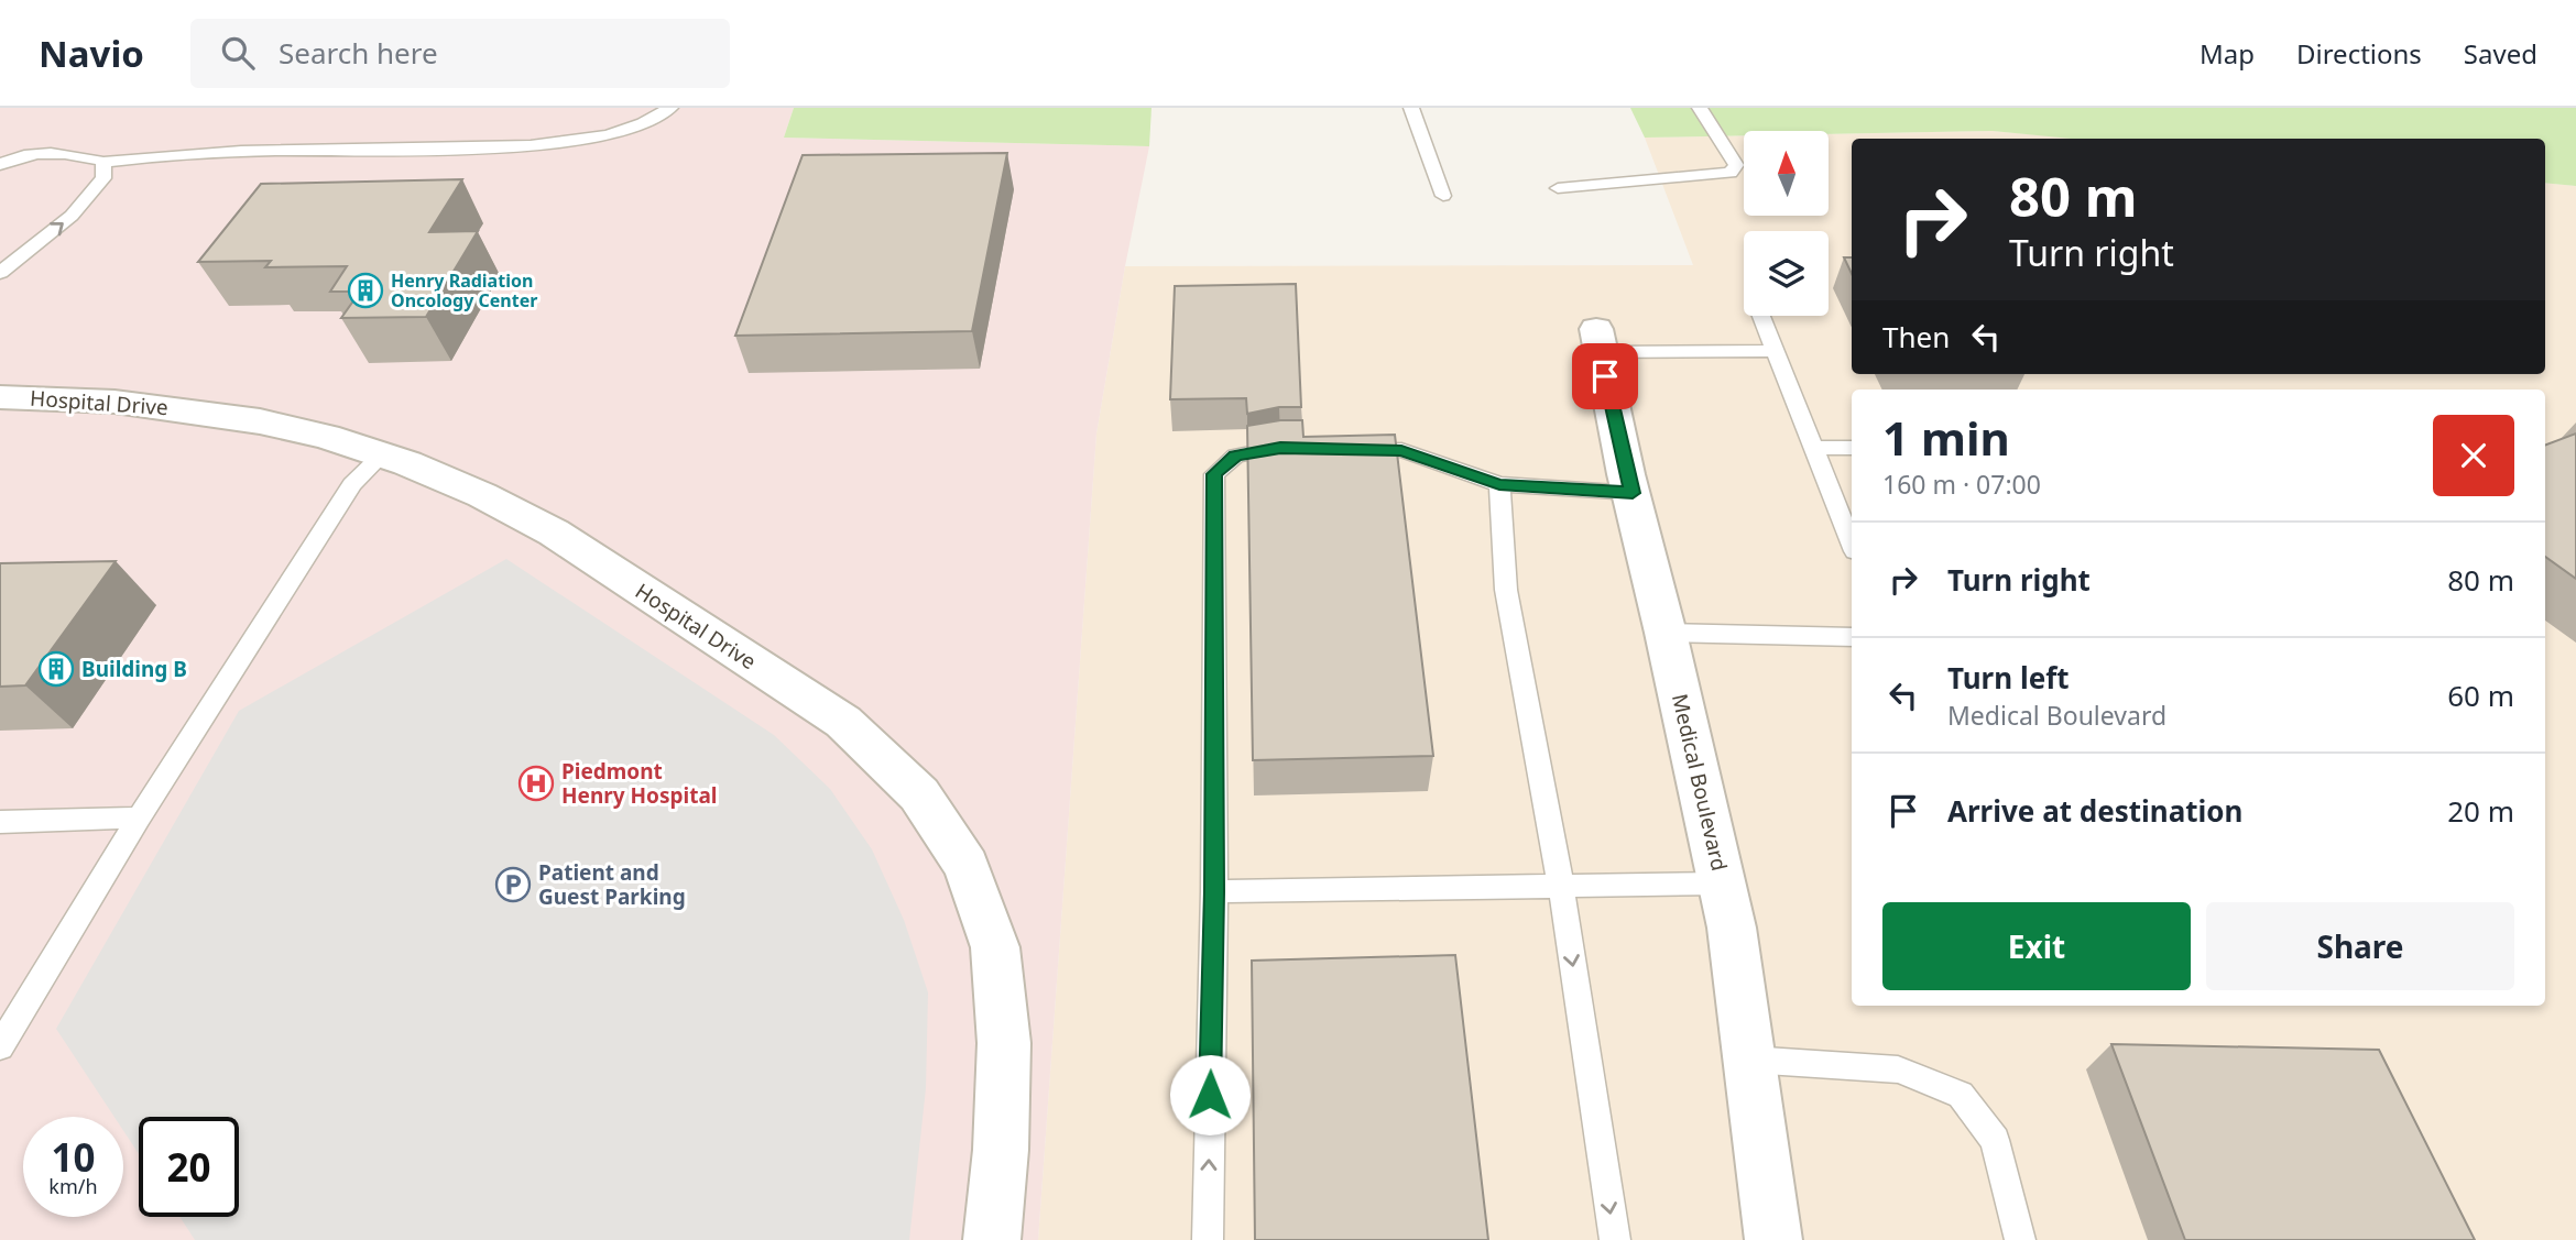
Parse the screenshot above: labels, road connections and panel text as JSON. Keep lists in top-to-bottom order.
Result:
{
  "streets": {
    "street": ["Hospital Drive", "Medical Boulevard"]
  },
  "places": {
    "building": ["Henry Radiation Oncology Center", "Building B"],
    "hospital": ["Piedmont Henry Hospital"],
    "parking": ["Patient and Guest Parking"]
  },
  "north": "top",
  "page": {
    "header": "Navio",
    "search": "Search here",
    "nav": ["Map", "Directions", "Saved"],
    "turn": ["80 m", "Turn right"],
    "then": "Then",
    "heading": ["1 min", "160 m · 07:00"],
    "list": [
      {
        "name": "Turn right",
        "value": "80 m"
      },
      {
        "name": "Turn left",
        "note": "Medical Boulevard",
        "value": "60 m"
      },
      {
        "name": "Arrive at destination",
        "value": "20 m"
      }
    ],
    "buttons": ["Exit", "Share"],
    "speed": "10 km/h",
    "limit": "20"
  }
}
